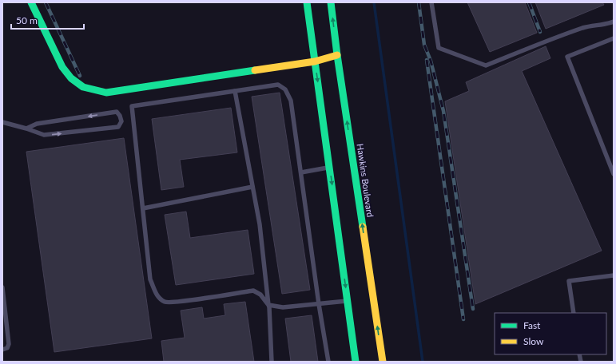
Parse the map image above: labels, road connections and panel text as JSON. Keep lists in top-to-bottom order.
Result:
{
  "streets": {
    "main road": ["Hawkins Boulevard"]
  },
  "legend": ["Fast", "Slow"],
  "scale_bar": "50 m"
}
